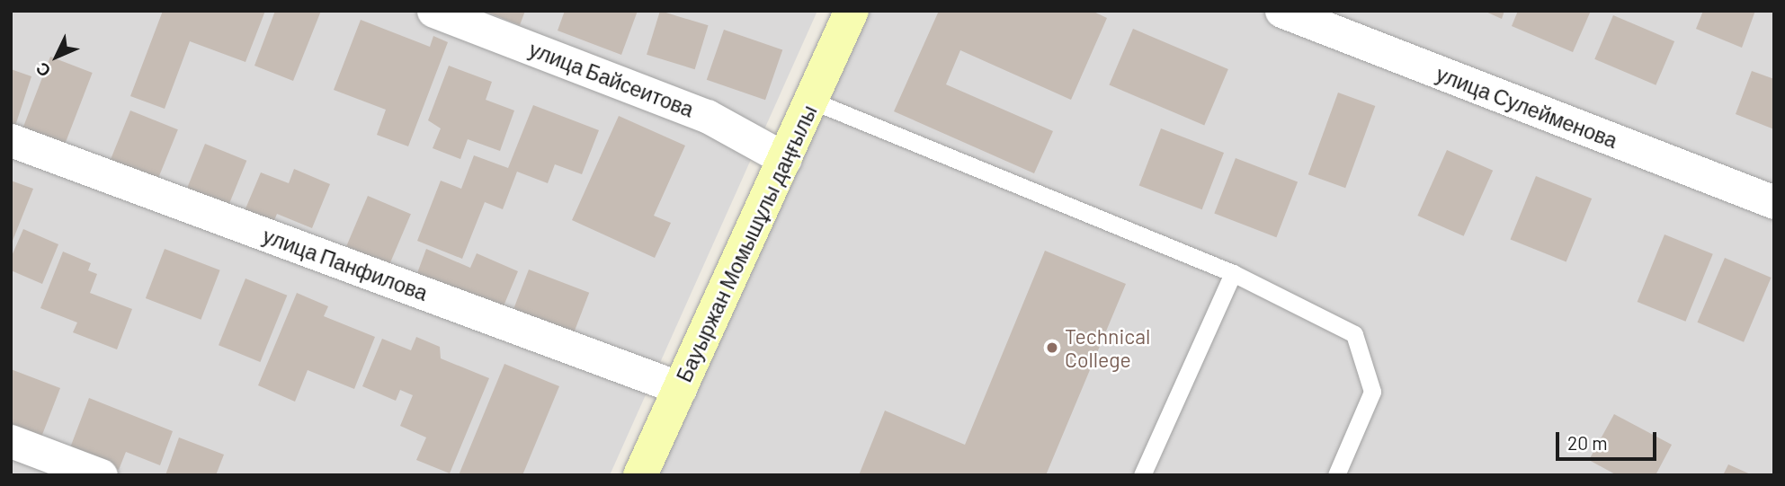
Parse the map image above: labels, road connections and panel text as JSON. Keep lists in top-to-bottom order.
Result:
{
  "streets": {
    "main road": ["Бауыржан Момышұлы даңғылы"],
    "street": ["улица Байсеитова", "улица Сулейменова", "улица Панфилова"]
  },
  "crossings": [
    ["улица Байсеитова", "Бауыржан Момышұлы даңғылы"],
    ["Бауыржан Момышұлы даңғылы", "улица Панфилова"]
  ],
  "places": ["Technical College"],
  "scale_bar": "20 m",
  "north": "bottom left"
}
